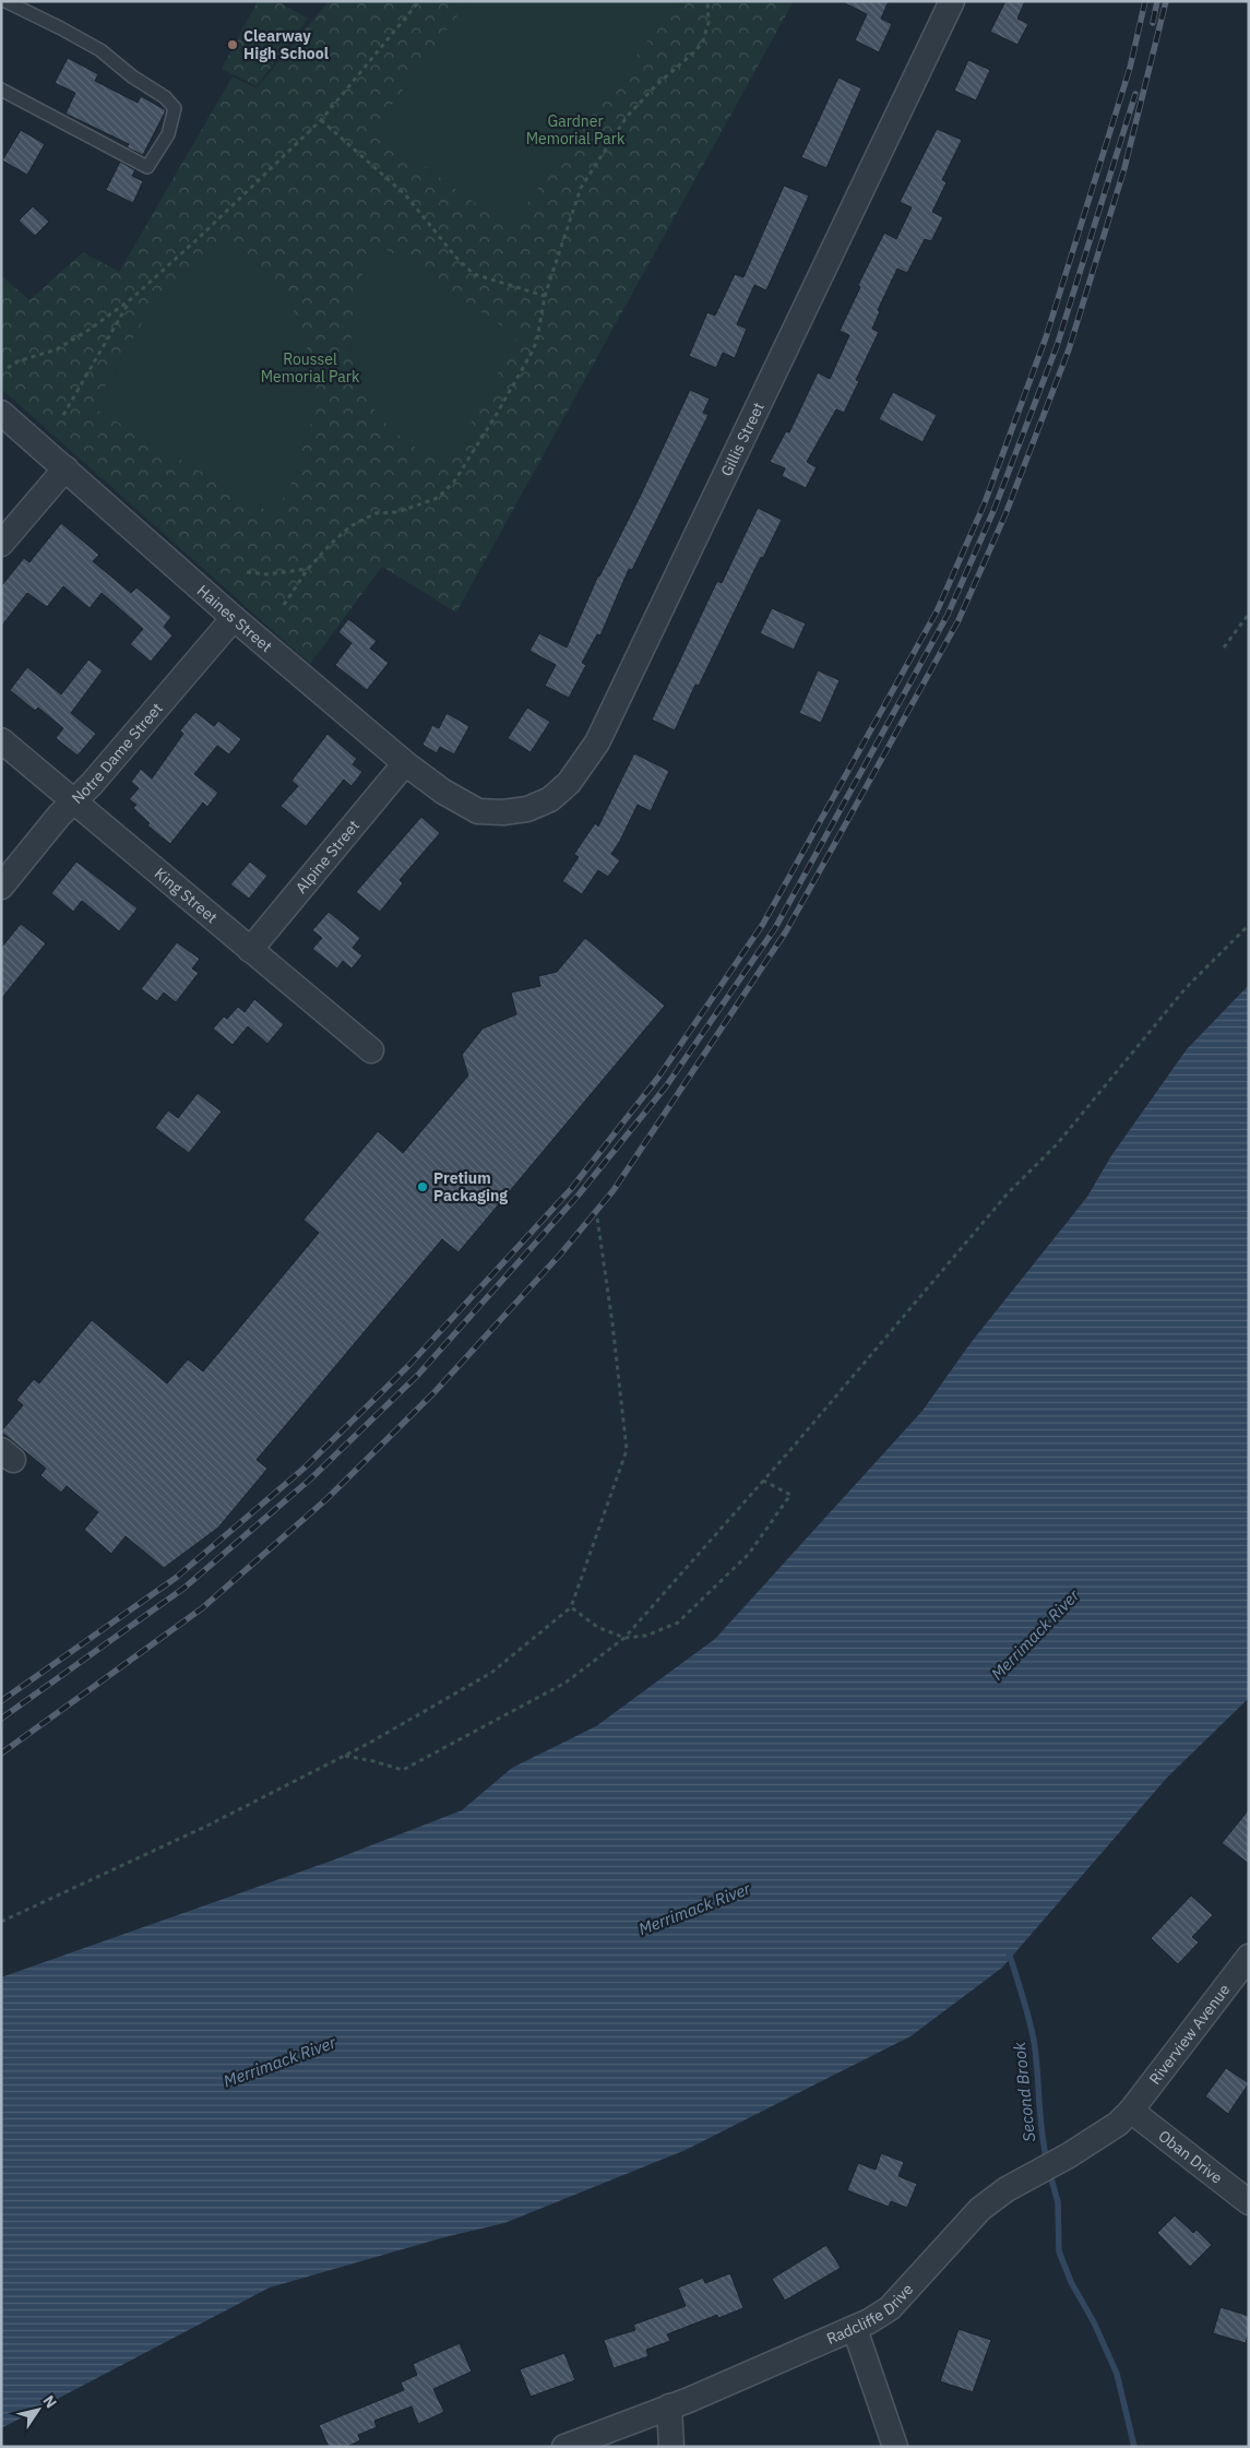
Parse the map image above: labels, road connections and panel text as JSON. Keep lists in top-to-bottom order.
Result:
{
  "streets": {
    "street": [
      "Gillis Street",
      "Haines Street",
      "Notre Dame Street",
      "Alpine Street",
      "King Street",
      "Riverview Avenue",
      "Oban Drive",
      "Radcliffe Drive"
    ]
  },
  "crossings": [
    ["Gillis Street", "Haines Street"],
    ["Haines Street", "Notre Dame Street"],
    ["Haines Street", "Alpine Street"],
    ["Notre Dame Street", "King Street"],
    ["Alpine Street", "King Street"],
    ["Riverview Avenue", "Oban Drive"],
    ["Riverview Avenue", "Radcliffe Drive"],
    ["Oban Drive", "Radcliffe Drive"]
  ],
  "water": ["Merrimack River", "Second Brook"],
  "parks": ["Gardner Memorial Park", "Roussel Memorial Park"],
  "places": ["Clearway High School", "Pretium Packaging"],
  "north": "top right"
}
